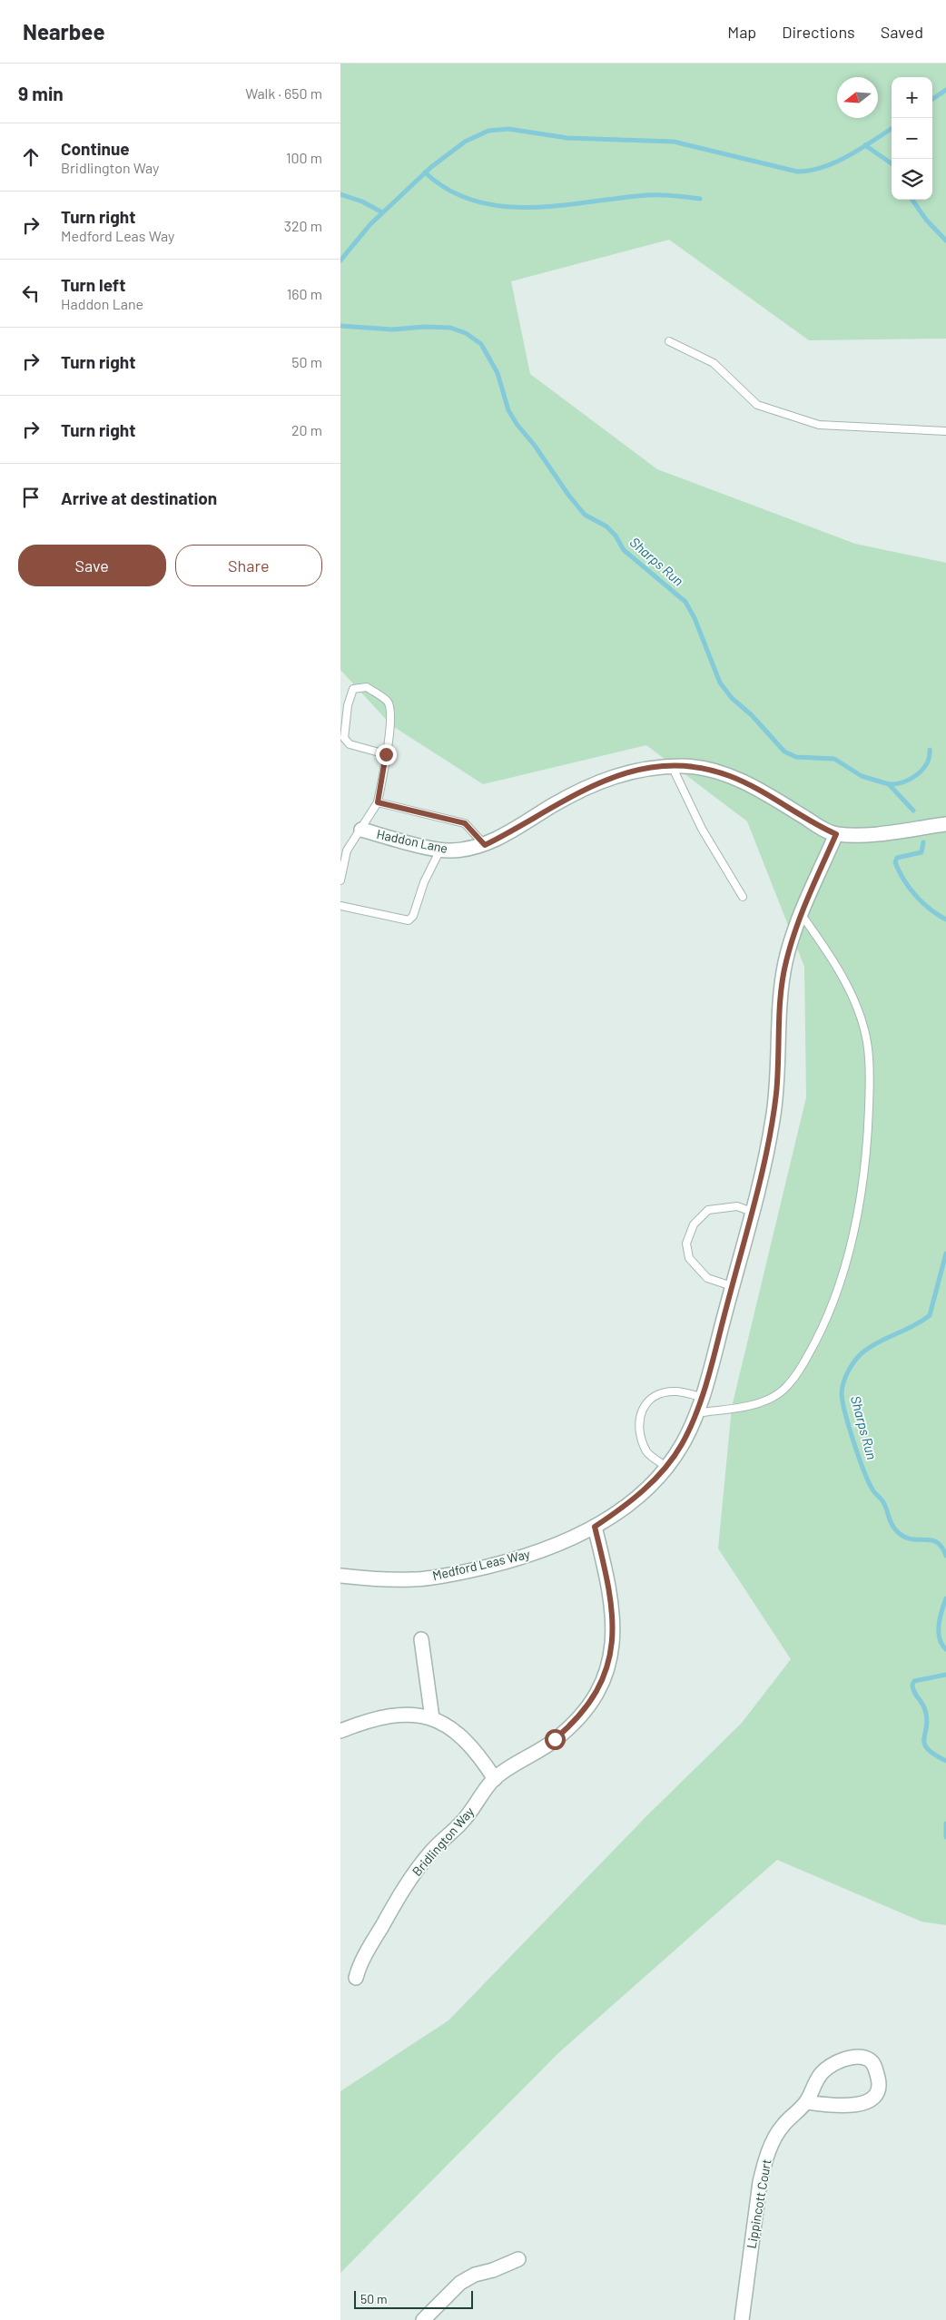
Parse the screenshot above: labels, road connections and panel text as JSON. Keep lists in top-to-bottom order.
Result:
{
  "streets": {
    "street": [
      "Haddon Lane",
      "Medford Leas Way",
      "Bridlington Way",
      "Lippincott Court"
    ]
  },
  "crossings": [
    ["Haddon Lane", "Medford Leas Way"],
    ["Medford Leas Way", "Bridlington Way"]
  ],
  "water": ["Sharps Run"],
  "scale_bar": "50 m",
  "north": "left",
  "page": {
    "header": "Nearbee",
    "nav": ["Map", "Directions", "Saved"],
    "heading": ["9 min", "Walk · 650 m"],
    "map_buttons": ["+", "−"],
    "list": [
      ["Continue", "Bridlington Way", "100 m"],
      ["Turn right", "Medford Leas Way", "320 m"],
      ["Turn left", "Haddon Lane", "160 m"],
      ["Turn right", "50 m"],
      ["Turn right", "20 m"],
      "Arrive at destination"
    ],
    "buttons": ["Save", "Share"],
    "scale": "50 m"
  }
}
